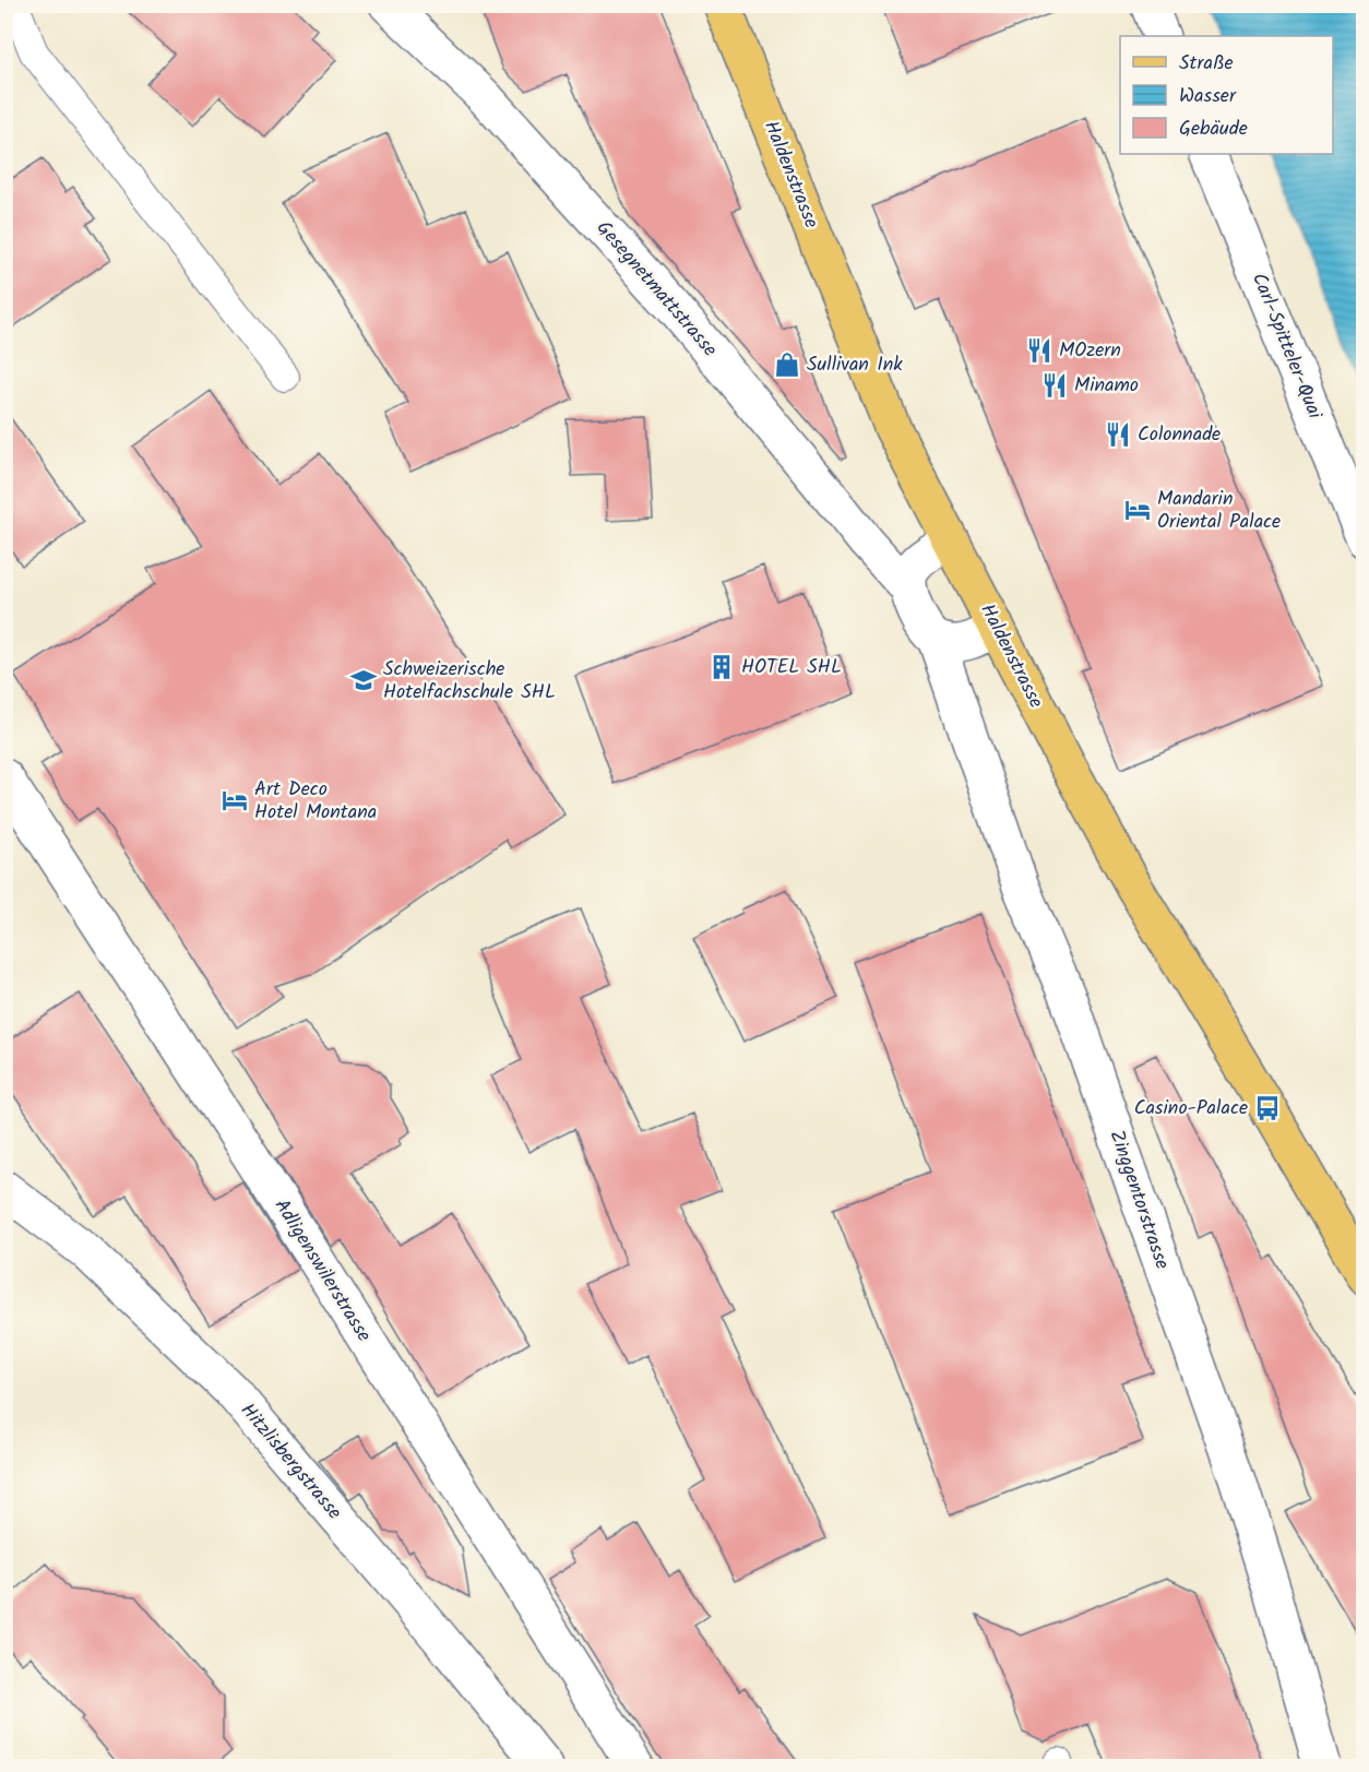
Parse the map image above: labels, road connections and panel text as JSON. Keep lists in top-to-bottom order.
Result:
{
  "streets": {
    "main road": ["Haldenstrasse"],
    "street": [
      "Gesegnetmattstrasse",
      "Carl-Spitteler-Quai",
      "Zinggentorstrasse",
      "Adligenswilerstrasse",
      "Hitzlisbergstrasse"
    ]
  },
  "crossings": [
    ["Gesegnetmattstrasse", "Zinggentorstrasse"]
  ],
  "places": {
    "restaurant": ["MOzern", "Minamo", "Colonnade"],
    "shop": ["Sullivan Ink"],
    "hotel": ["Mandarin Oriental Palace", "Art Deco Hotel Montana"],
    "building": ["HOTEL SHL"],
    "school or university": ["Schweizerische Hotelfachschule SHL"],
    "bus stop": ["Casino-Palace"]
  },
  "legend": ["Straße", "Wasser", "Gebäude"]
}
